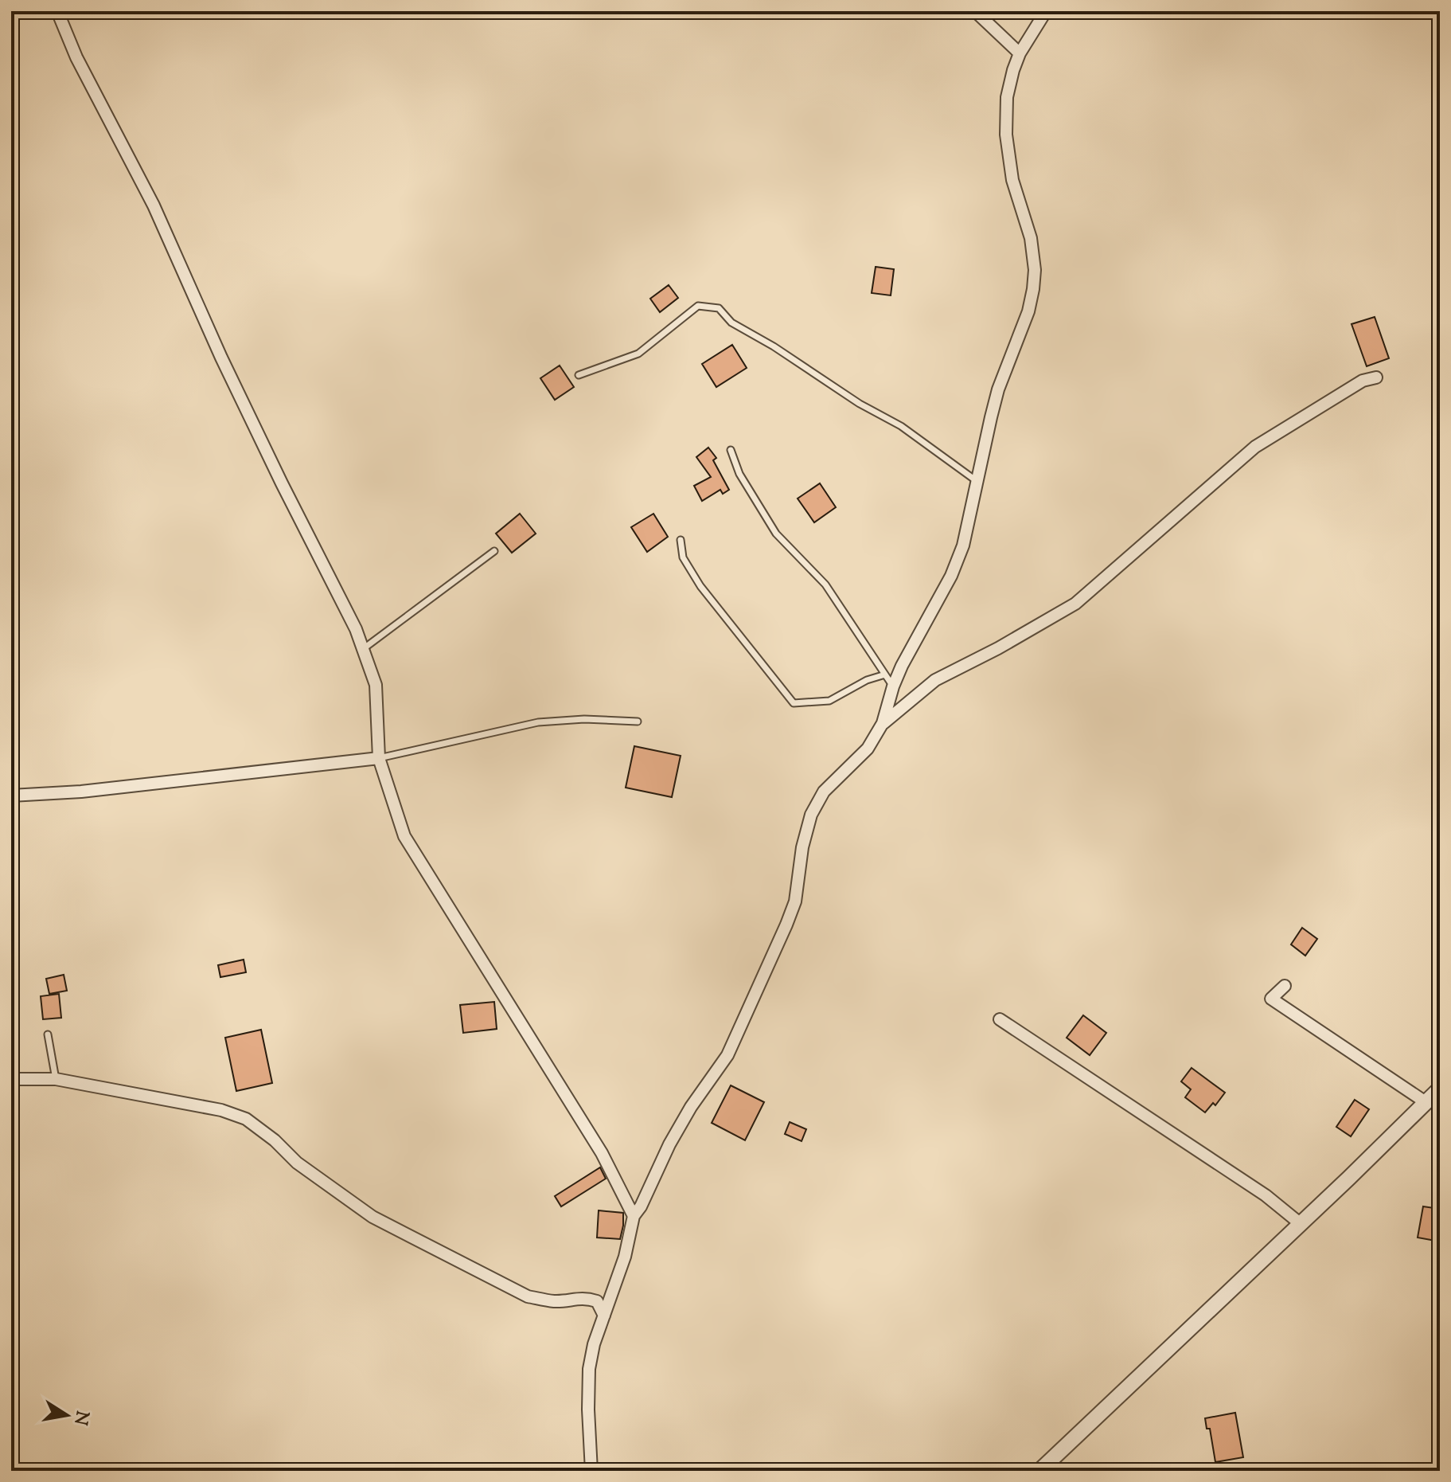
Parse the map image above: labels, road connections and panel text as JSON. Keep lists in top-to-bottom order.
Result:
{
  "north": "right"
}
